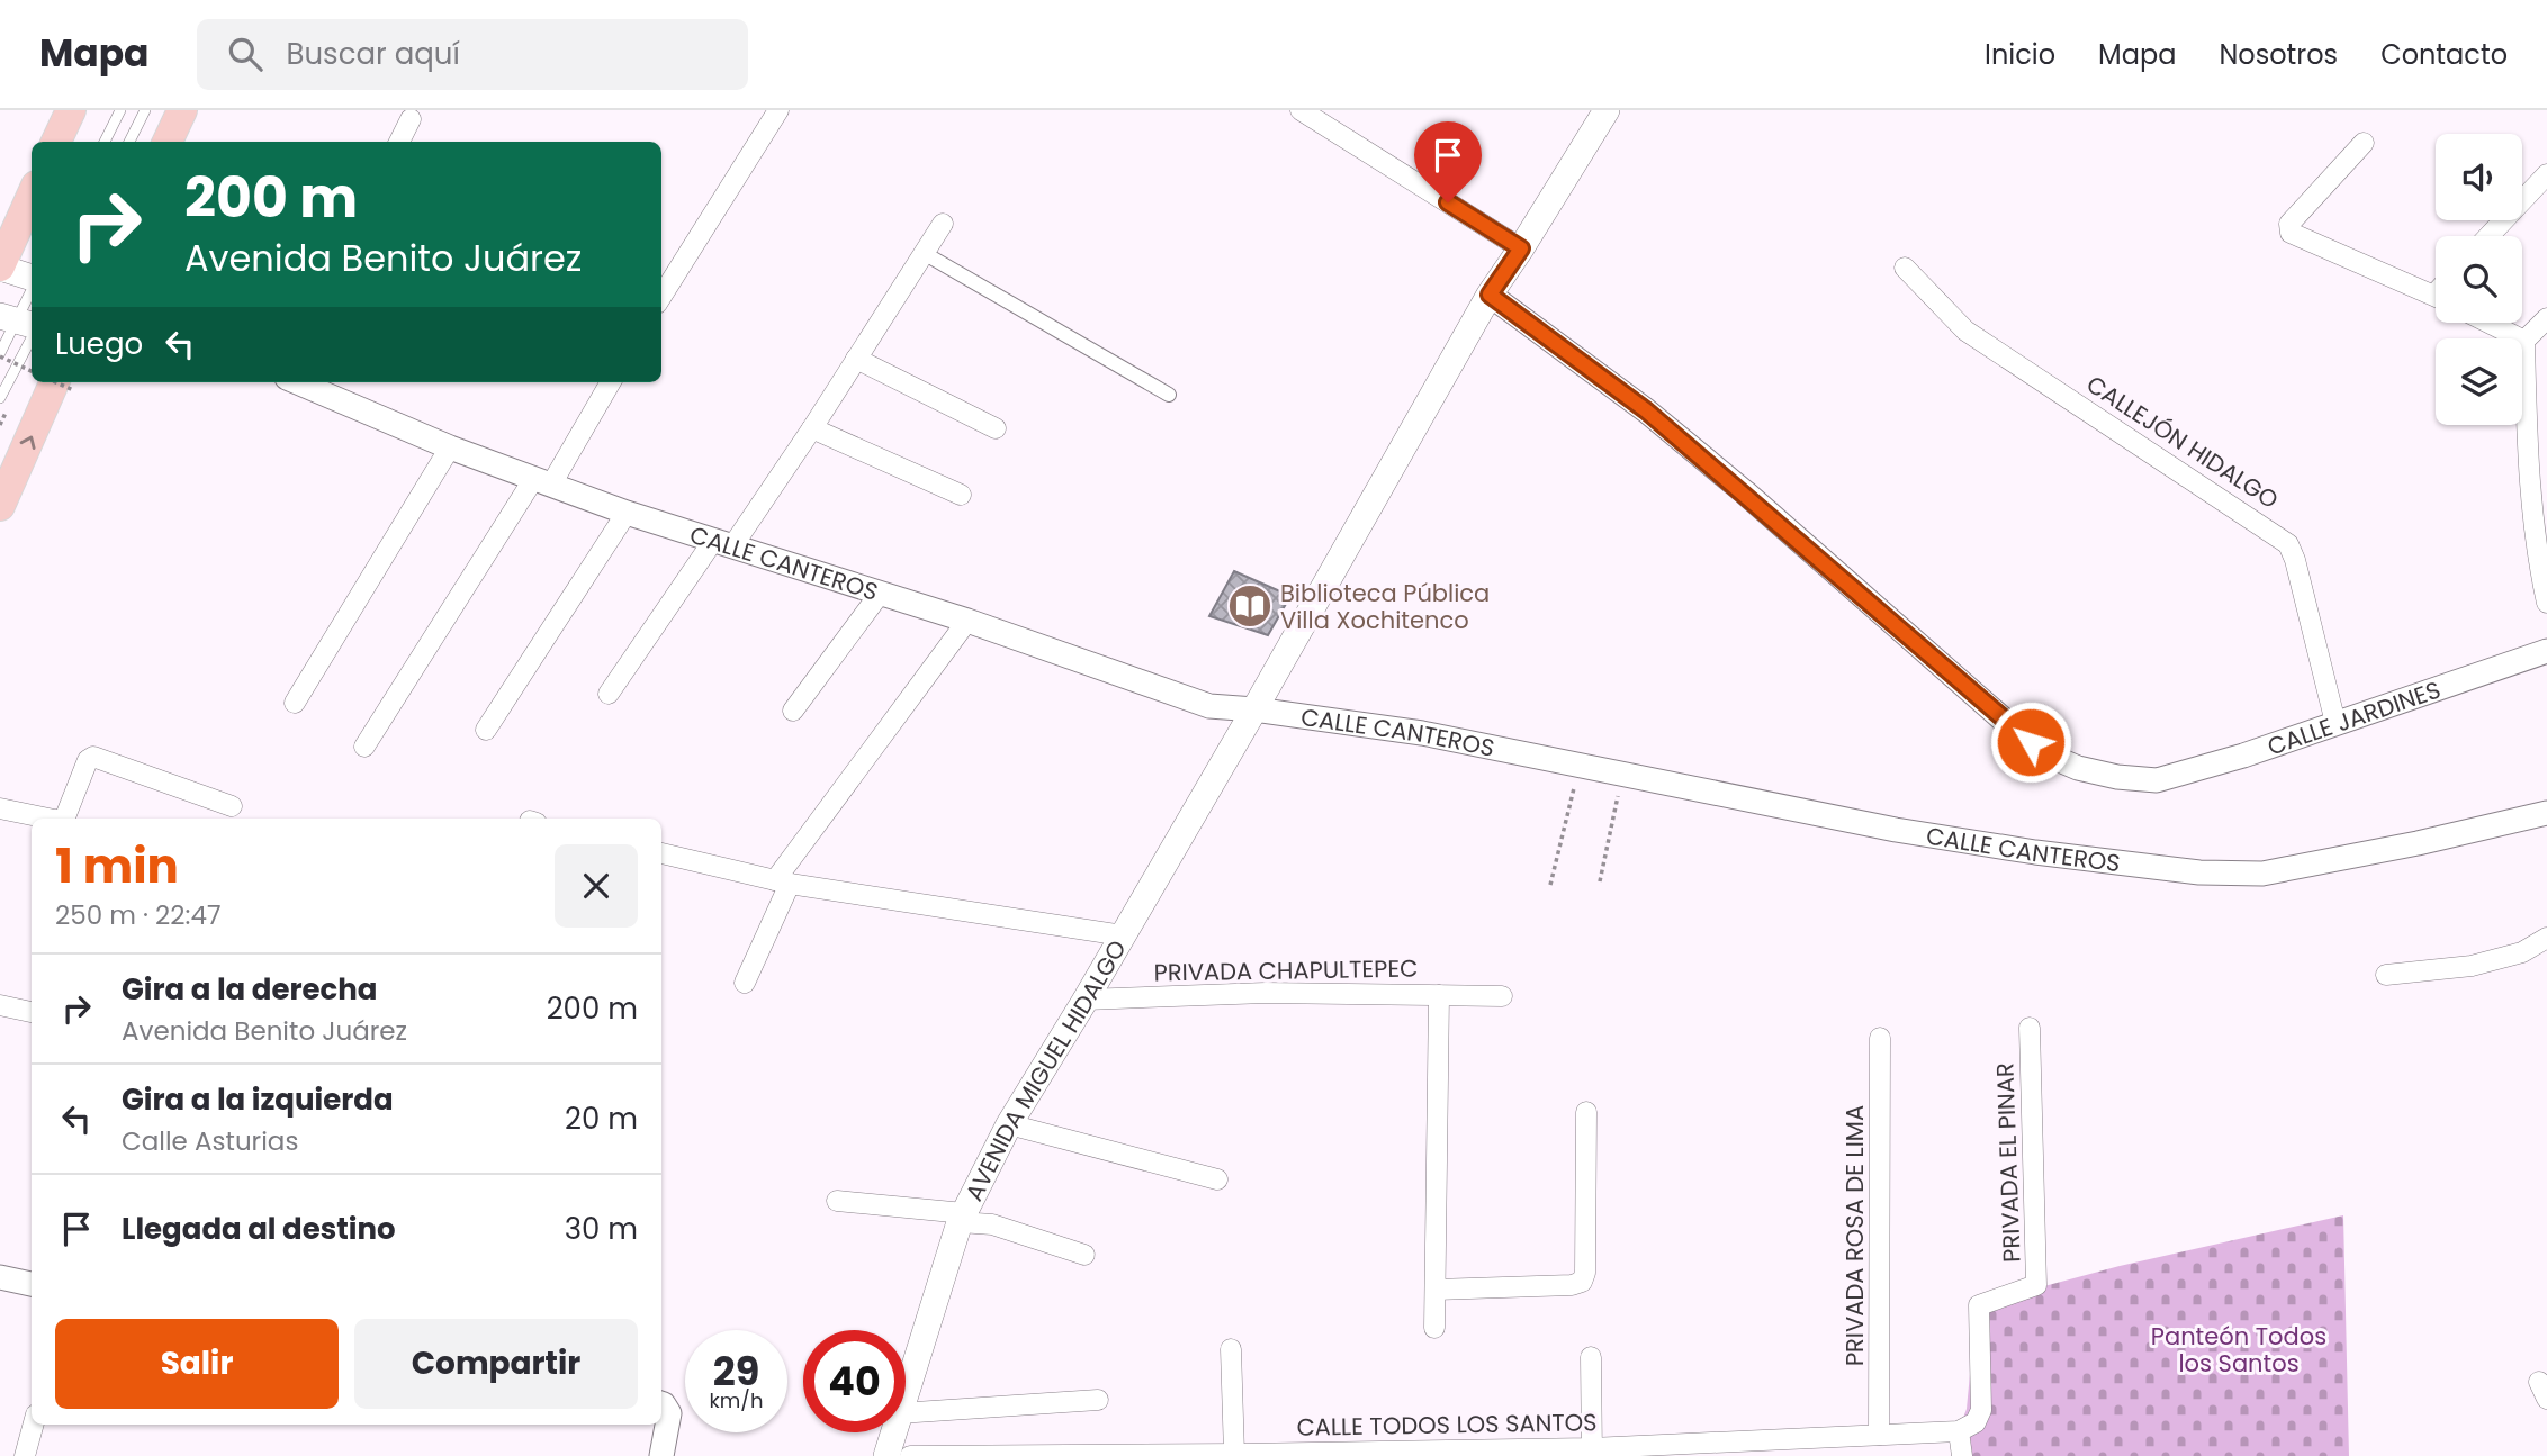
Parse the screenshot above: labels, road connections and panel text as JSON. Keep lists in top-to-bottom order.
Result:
{
  "streets": {
    "main road": ["AVENIDA MIGUEL HIDALGO"],
    "street": [
      "CALLEJÓN HIDALGO",
      "CALLE CANTEROS",
      "CALLE JARDINES",
      "PRIVADA CHAPULTEPEC",
      "PRIVADA EL PINAR",
      "PRIVADA ROSA DE LIMA",
      "CALLE TODOS LOS SANTOS"
    ]
  },
  "crossings": [
    ["CALLEJÓN HIDALGO", "CALLE JARDINES"],
    ["CALLE CANTEROS", "AVENIDA MIGUEL HIDALGO"],
    ["CALLE JARDINES", "AVENIDA MIGUEL HIDALGO"],
    ["PRIVADA CHAPULTEPEC", "AVENIDA MIGUEL HIDALGO"],
    ["PRIVADA EL PINAR", "CALLE TODOS LOS SANTOS"],
    ["PRIVADA ROSA DE LIMA", "CALLE TODOS LOS SANTOS"]
  ],
  "parks": ["Panteón Todos los Santos"],
  "places": {
    "library": ["Biblioteca Pública Villa Xochitenco"]
  },
  "page": {
    "header": "Mapa",
    "search": "Buscar aquí",
    "nav": [
      "Inicio",
      "Mapa",
      "Nosotros",
      "Contacto"
    ],
    "turn": ["200 m", "Avenida Benito Juárez"],
    "then": "Luego",
    "heading": ["1 min", "250 m · 22:47"],
    "list": [
      {
        "name": "Gira a la derecha",
        "note": "Avenida Benito Juárez",
        "value": "200 m"
      },
      {
        "name": "Gira a la izquierda",
        "note": "Calle Asturias",
        "value": "20 m"
      },
      {
        "name": "Llegada al destino",
        "value": "30 m"
      }
    ],
    "buttons": ["Salir", "Compartir"],
    "speed": "29 km/h",
    "limit": "40"
  }
}
